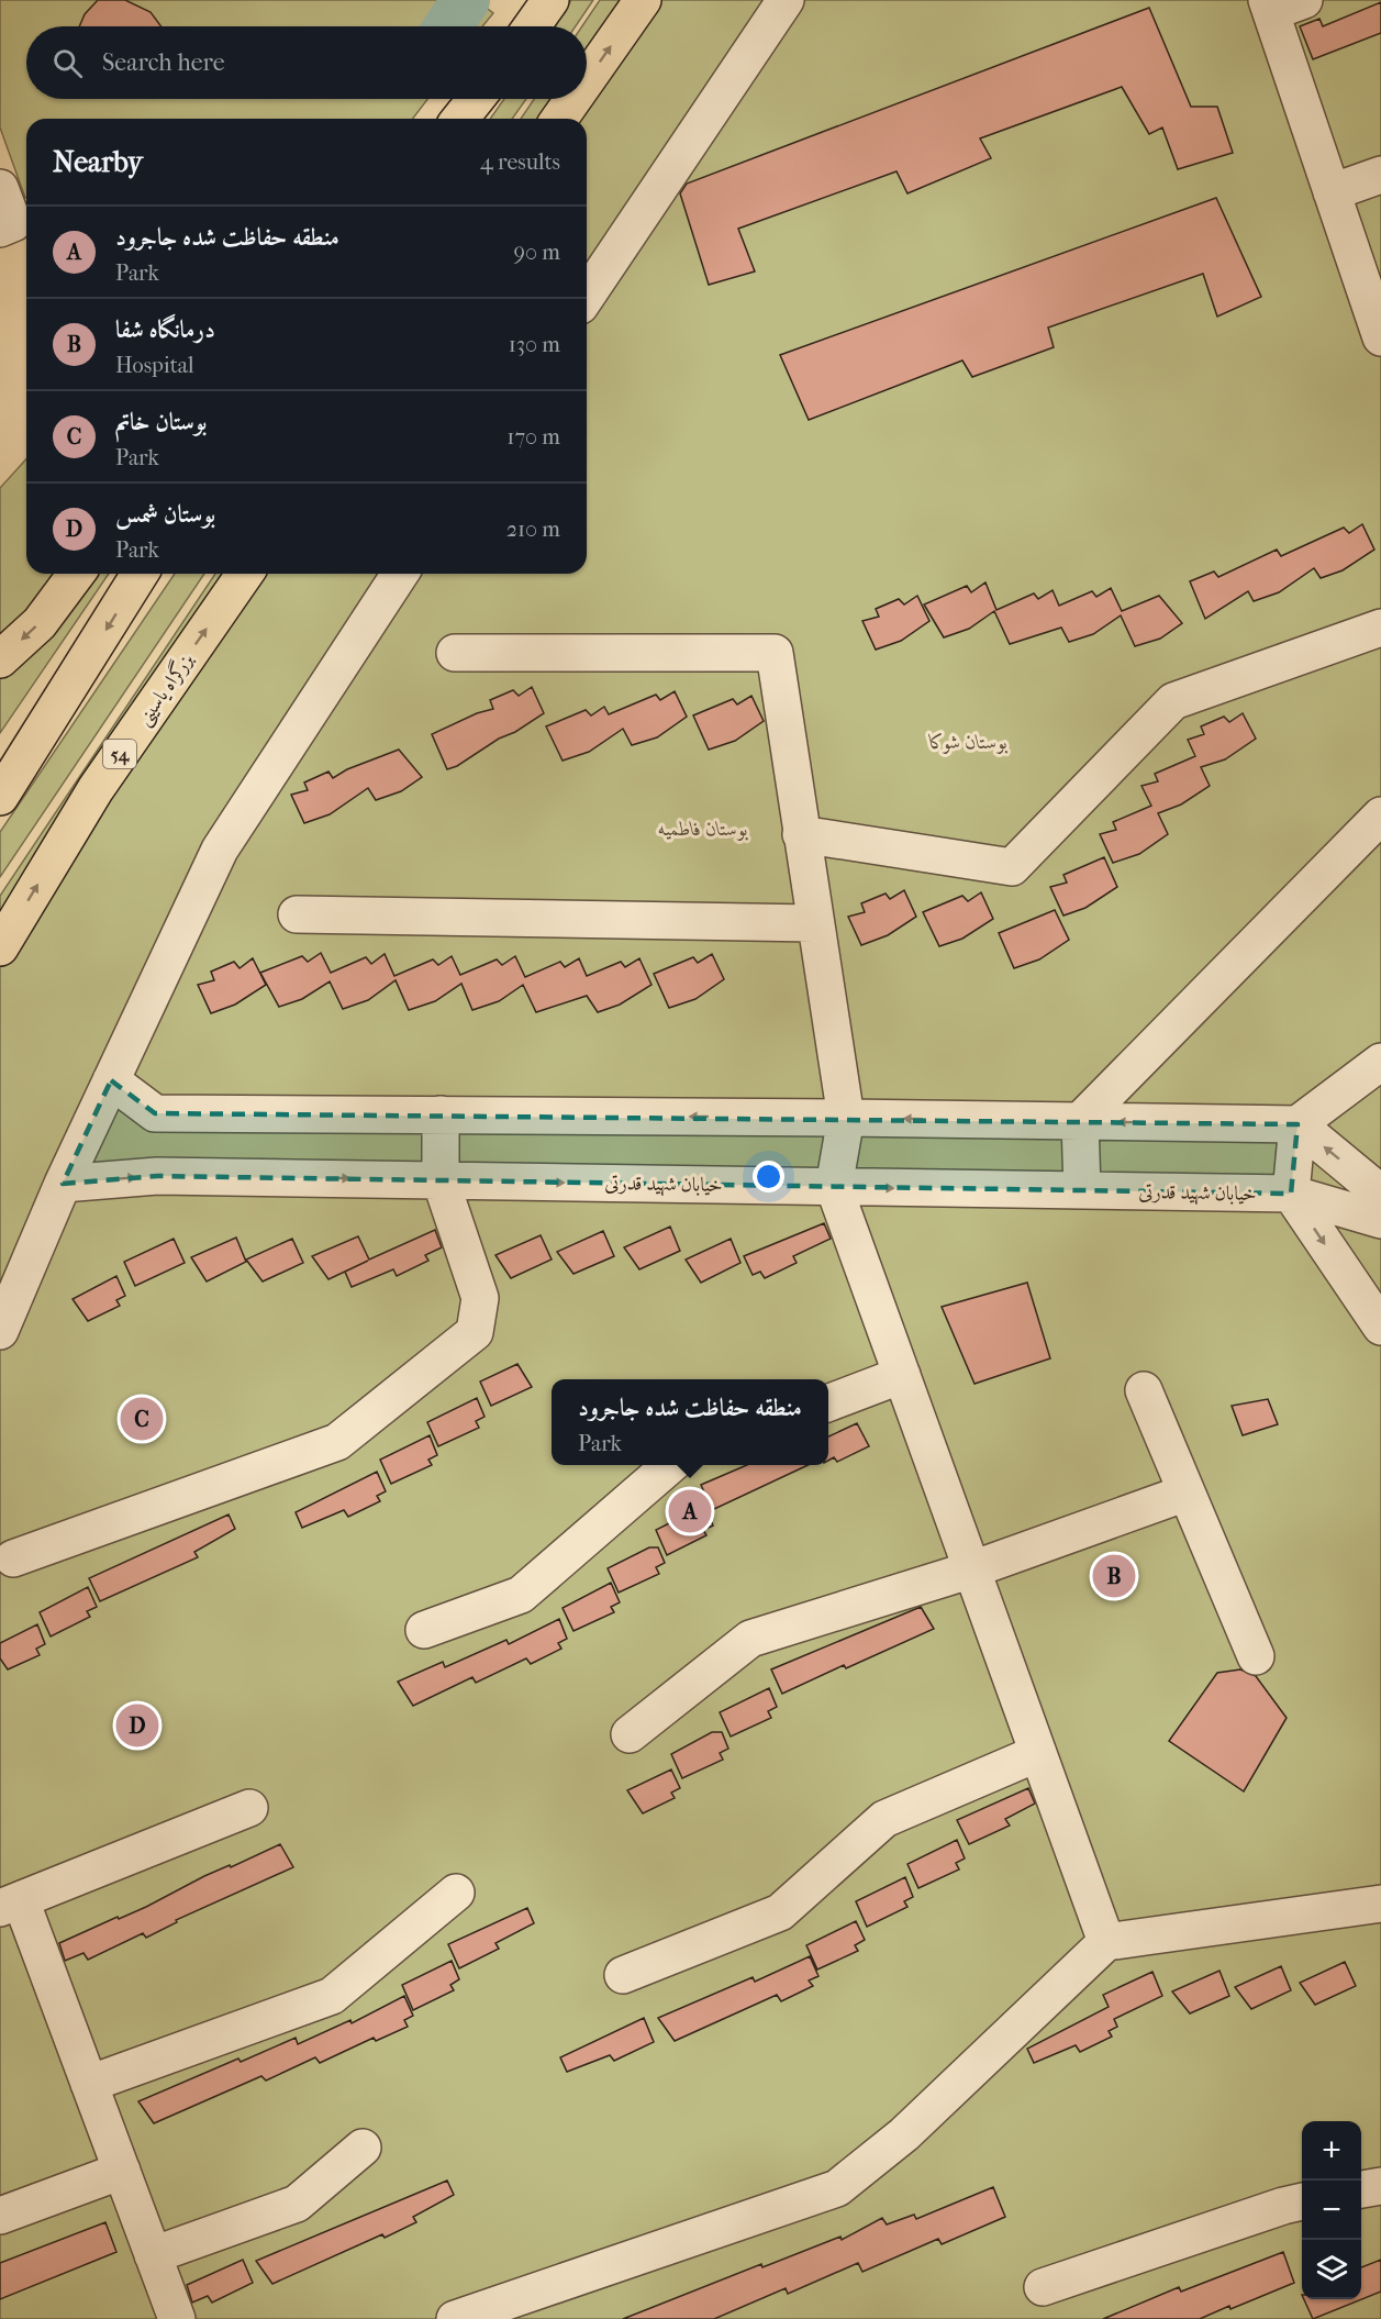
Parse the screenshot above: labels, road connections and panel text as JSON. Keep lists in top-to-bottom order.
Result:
{
  "streets": {
    "highway": ["بزرگراه یاسینی", "54"],
    "street": ["خیابان شهید قدرتی"]
  },
  "parks": ["بوستان شوکا", "بوستان فاطمیه"],
  "page": {
    "search": "Search here",
    "heading": ["Nearby", "4 results"],
    "list": [
      {
        "mark": "A",
        "name": "منطقه حفاظت شده جاجرود",
        "note": "Park",
        "value": "90 m"
      },
      {
        "mark": "B",
        "name": "درمانگاه شفا",
        "note": "Hospital",
        "value": "130 m"
      },
      {
        "mark": "C",
        "name": "بوستان خاتم",
        "note": "Park",
        "value": "170 m"
      },
      {
        "mark": "D",
        "name": "بوستان شمس",
        "note": "Park",
        "value": "210 m"
      }
    ],
    "popup": ["منطقه حفاظت شده جاجرود", "Park"],
    "pins": [
      "C",
      "A",
      "B",
      "D"
    ],
    "map_buttons": ["+", "−"]
  }
}
